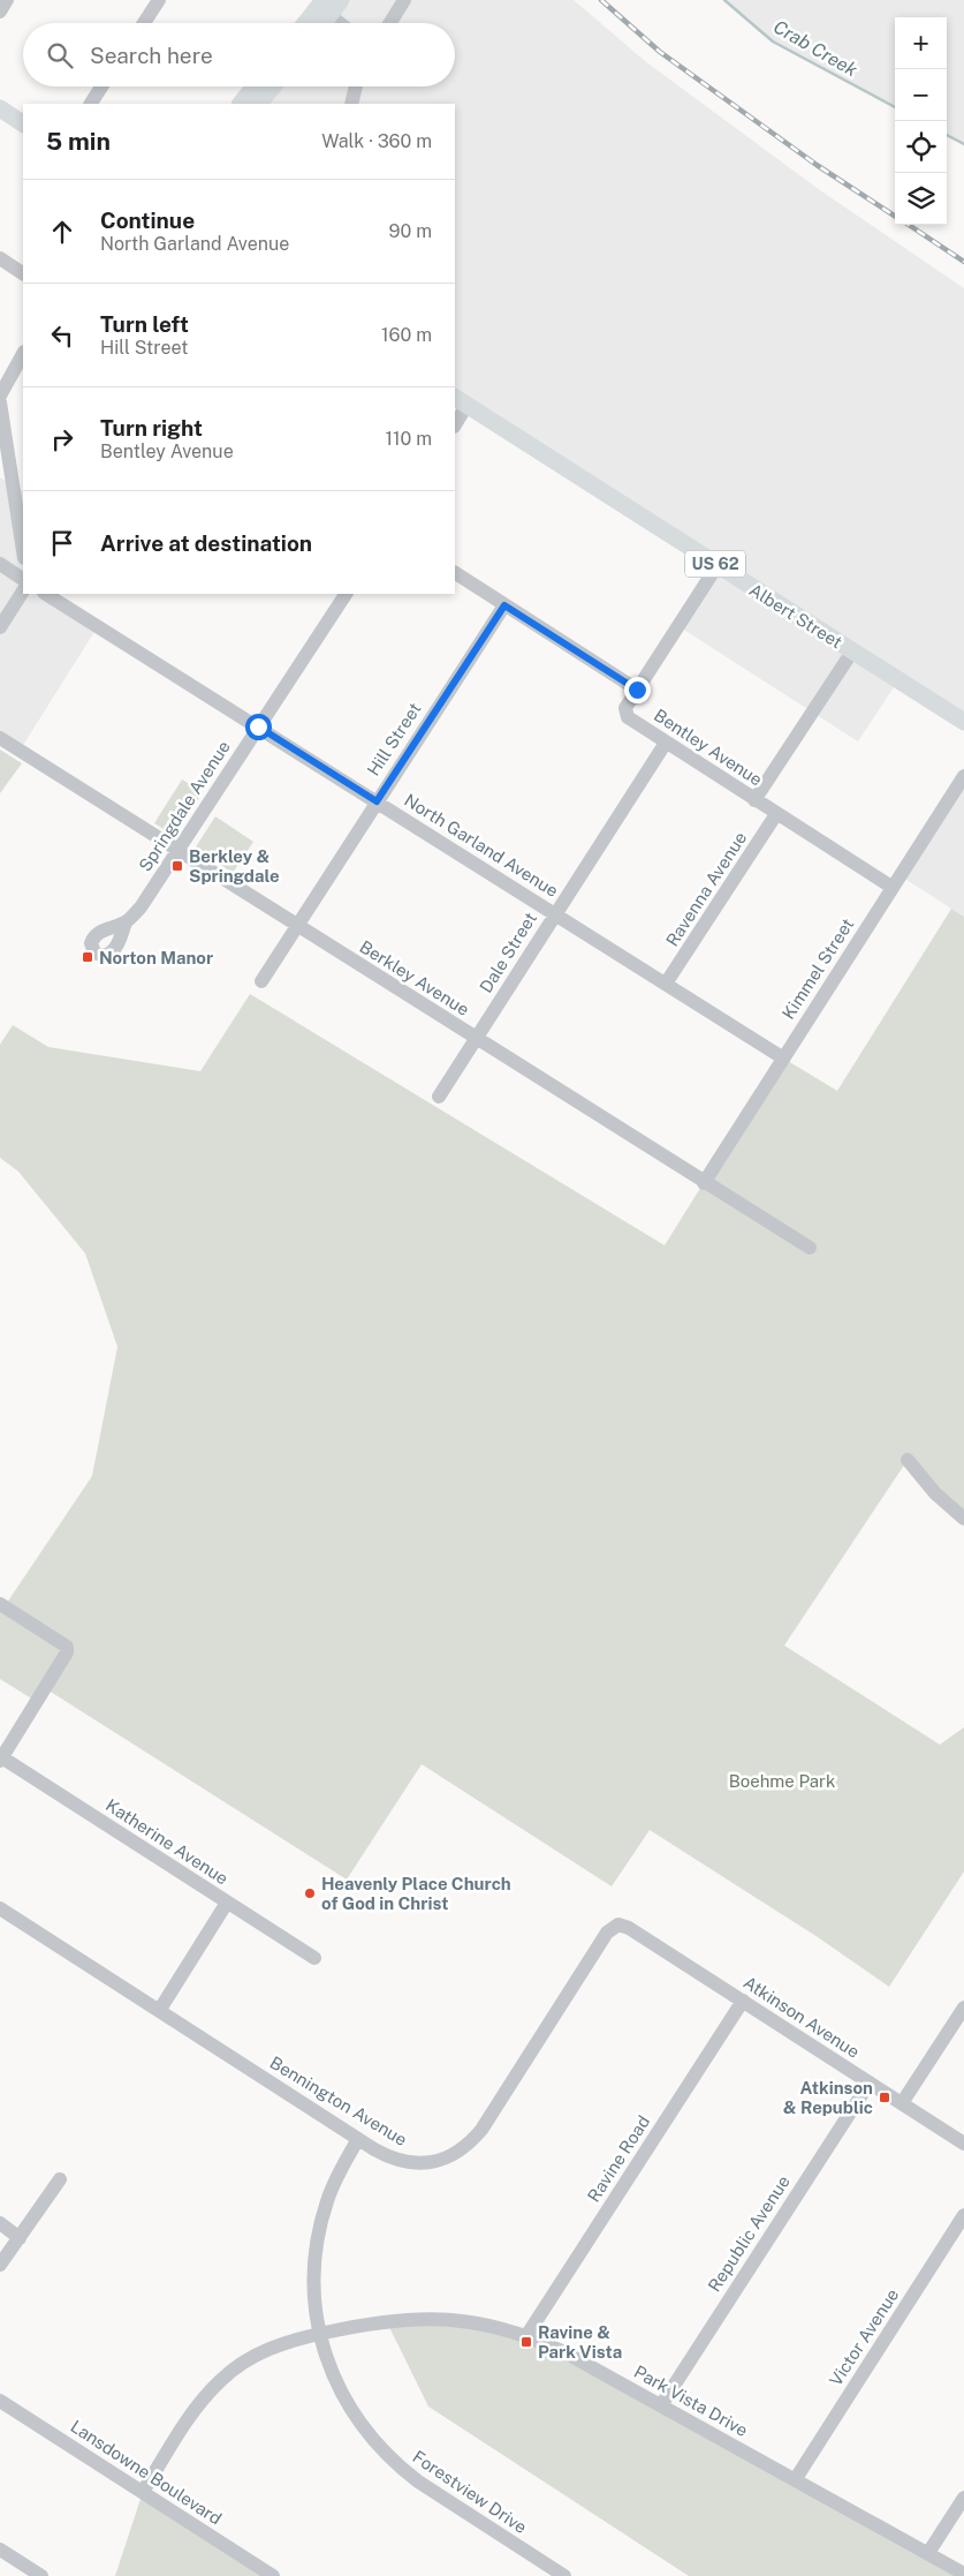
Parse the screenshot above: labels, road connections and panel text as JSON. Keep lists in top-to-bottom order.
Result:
{
  "streets": {
    "main road": ["US 62", "Albert Street"],
    "street": [
      "Hill Street",
      "Bentley Avenue",
      "Springdale Avenue",
      "North Garland Avenue",
      "Ravenna Avenue",
      "Dale Street",
      "Kimmel Street",
      "Berkley Avenue",
      "Katherine Avenue",
      "Atkinson Avenue",
      "Bennington Avenue",
      "Ravine Road",
      "Republic Avenue",
      "Victor Avenue",
      "Park Vista Drive",
      "Lansdowne Boulevard",
      "Forestview Drive"
    ]
  },
  "crossings": [
    ["Hill Street", "North Garland Avenue"],
    ["Hill Street", "Berkley Avenue"],
    ["Bentley Avenue", "Ravenna Avenue"],
    ["Bentley Avenue", "Dale Street"],
    ["Bentley Avenue", "Kimmel Street"],
    ["Springdale Avenue", "North Garland Avenue"],
    ["Springdale Avenue", "Berkley Avenue"],
    ["North Garland Avenue", "Ravenna Avenue"],
    ["North Garland Avenue", "Dale Street"],
    ["North Garland Avenue", "Kimmel Street"],
    ["Dale Street", "Berkley Avenue"],
    ["Kimmel Street", "Berkley Avenue"],
    ["Atkinson Avenue", "Bennington Avenue"],
    ["Atkinson Avenue", "Ravine Road"],
    ["Atkinson Avenue", "Republic Avenue"],
    ["Bennington Avenue", "Forestview Drive"],
    ["Ravine Road", "Park Vista Drive"],
    ["Republic Avenue", "Park Vista Drive"],
    ["Victor Avenue", "Park Vista Drive"],
    ["Park Vista Drive", "Lansdowne Boulevard"],
    ["Park Vista Drive", "Forestview Drive"]
  ],
  "water": ["Crab Creek"],
  "parks": ["Boehme Park"],
  "places": {
    "transit": [
      "Berkley & Springdale",
      "Norton Manor",
      "Atkinson & Republic",
      "Ravine & Park Vista"
    ],
    "other": ["Heavenly Place Church of God in Christ"]
  },
  "page": {
    "map_buttons": ["+", "−"],
    "search": "Search here",
    "heading": ["5 min", "Walk · 360 m"],
    "list": [
      ["Continue", "North Garland Avenue", "90 m"],
      ["Turn left", "Hill Street", "160 m"],
      ["Turn right", "Bentley Avenue", "110 m"],
      "Arrive at destination"
    ]
  }
}
